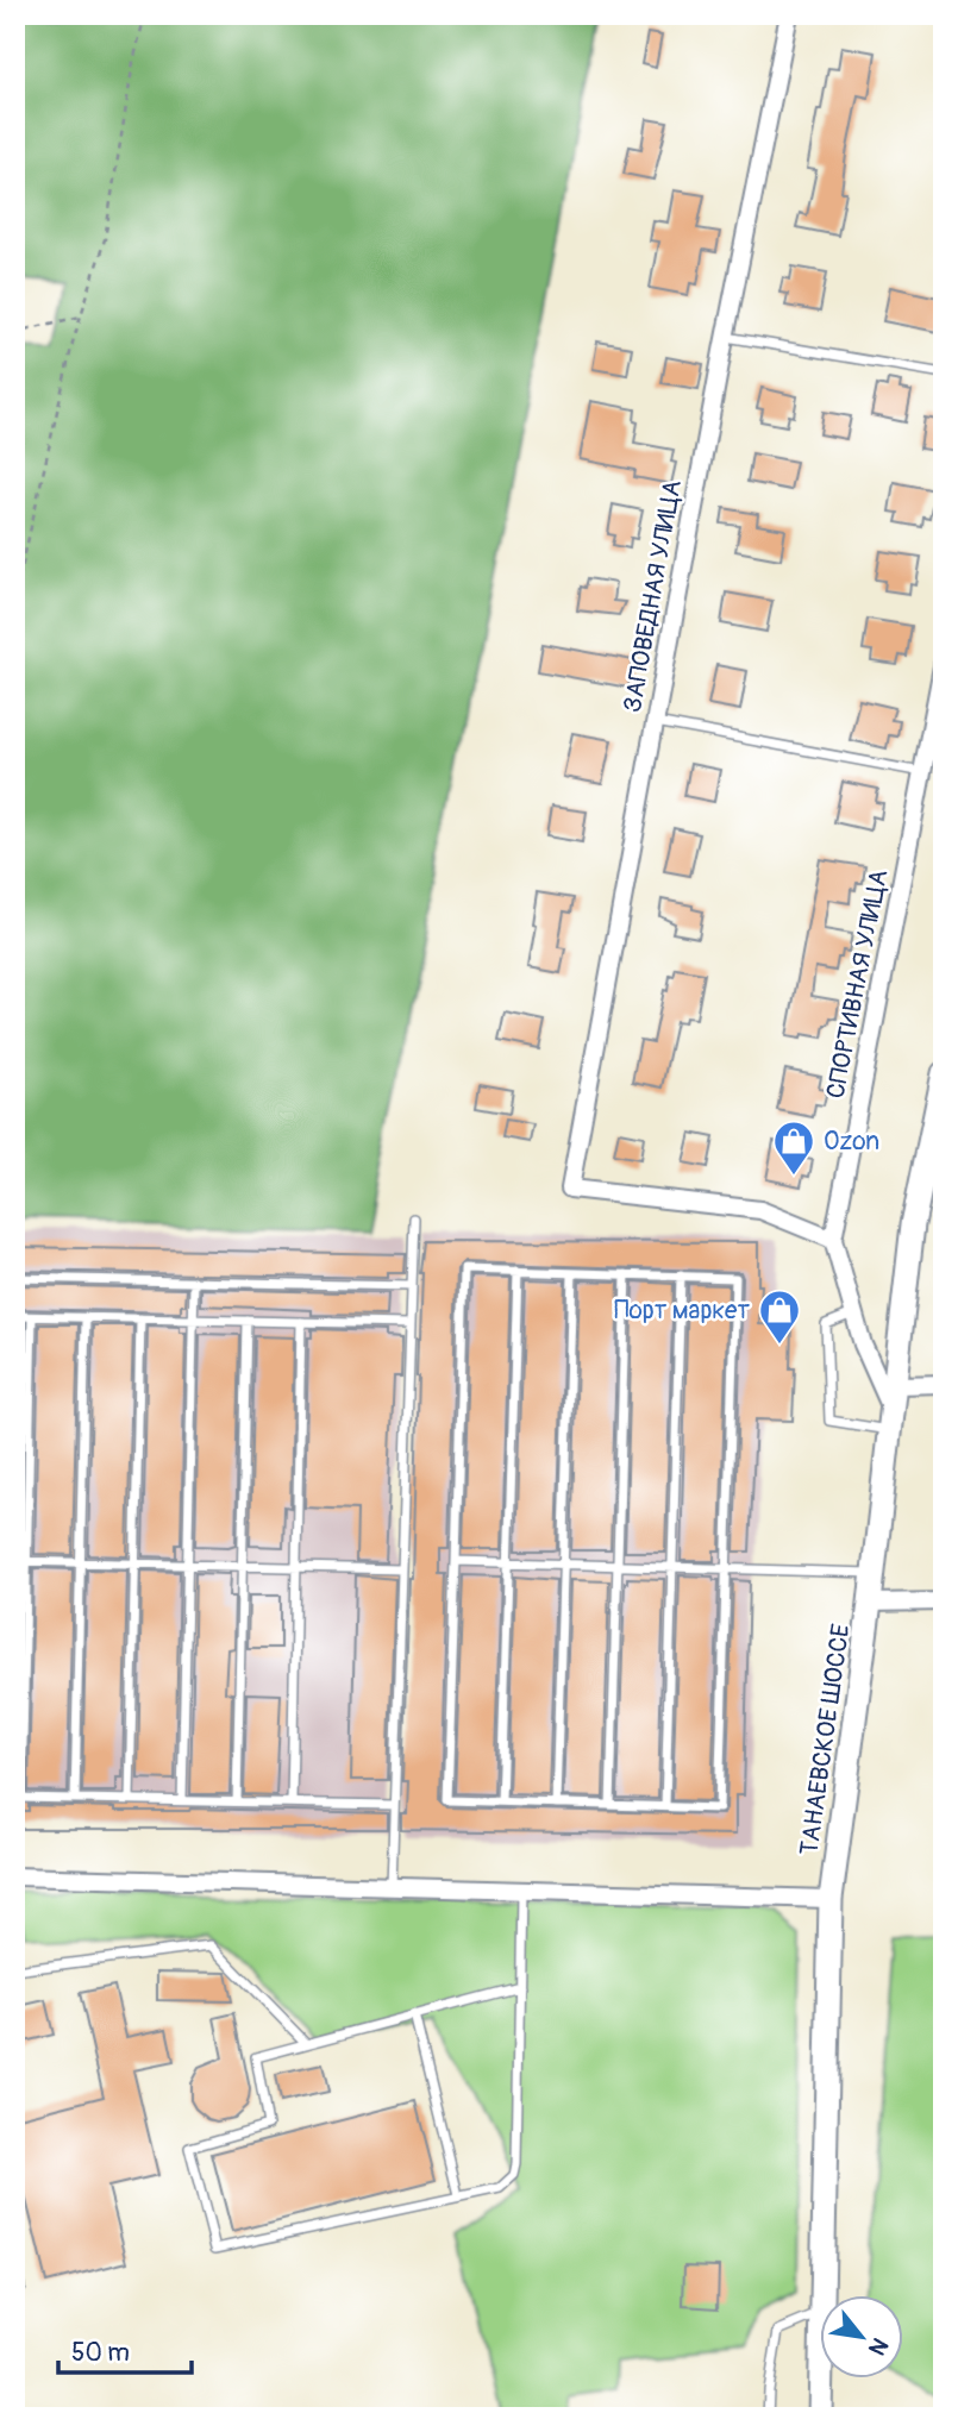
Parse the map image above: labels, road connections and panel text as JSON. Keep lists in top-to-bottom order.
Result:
{
  "streets": {
    "street": ["ЗАПОВЕДНАЯ УЛИЦА", "СПОРТИВНАЯ УЛИЦА", "ТАНАЕВСКОЕ ШОССЕ"]
  },
  "crossings": [
    ["ЗАПОВЕДНАЯ УЛИЦА", "СПОРТИВНАЯ УЛИЦА"],
    ["СПОРТИВНАЯ УЛИЦА", "ТАНАЕВСКОЕ ШОССЕ"]
  ],
  "places": {
    "shop": ["Ozon", "Порт маркет"]
  },
  "scale_bar": "50 m",
  "north": "bottom right"
}
